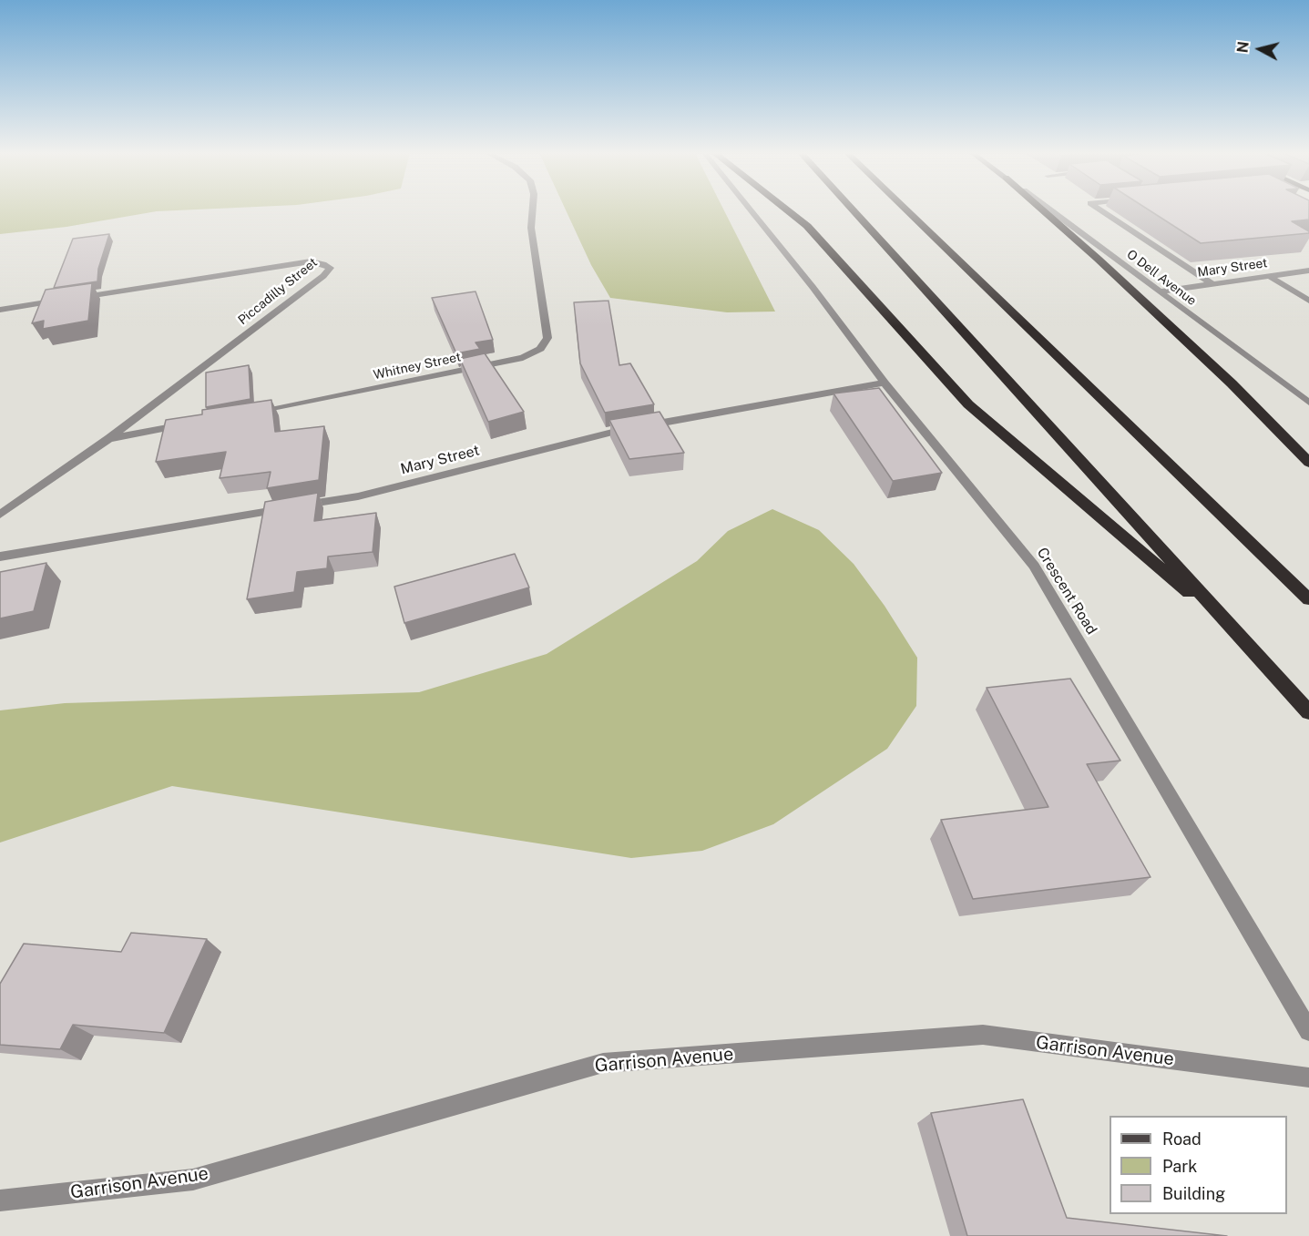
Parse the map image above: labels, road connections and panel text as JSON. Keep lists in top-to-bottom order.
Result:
{
  "streets": {
    "street": [
      "Mary Street",
      "O Dell Avenue",
      "Piccadilly Street",
      "Whitney Street",
      "Crescent Road",
      "Garrison Avenue"
    ]
  },
  "crossings": [
    ["Mary Street", "O Dell Avenue"],
    ["Mary Street", "Crescent Road"]
  ],
  "legend": ["Road", "Park", "Building"],
  "north": "left"
}
